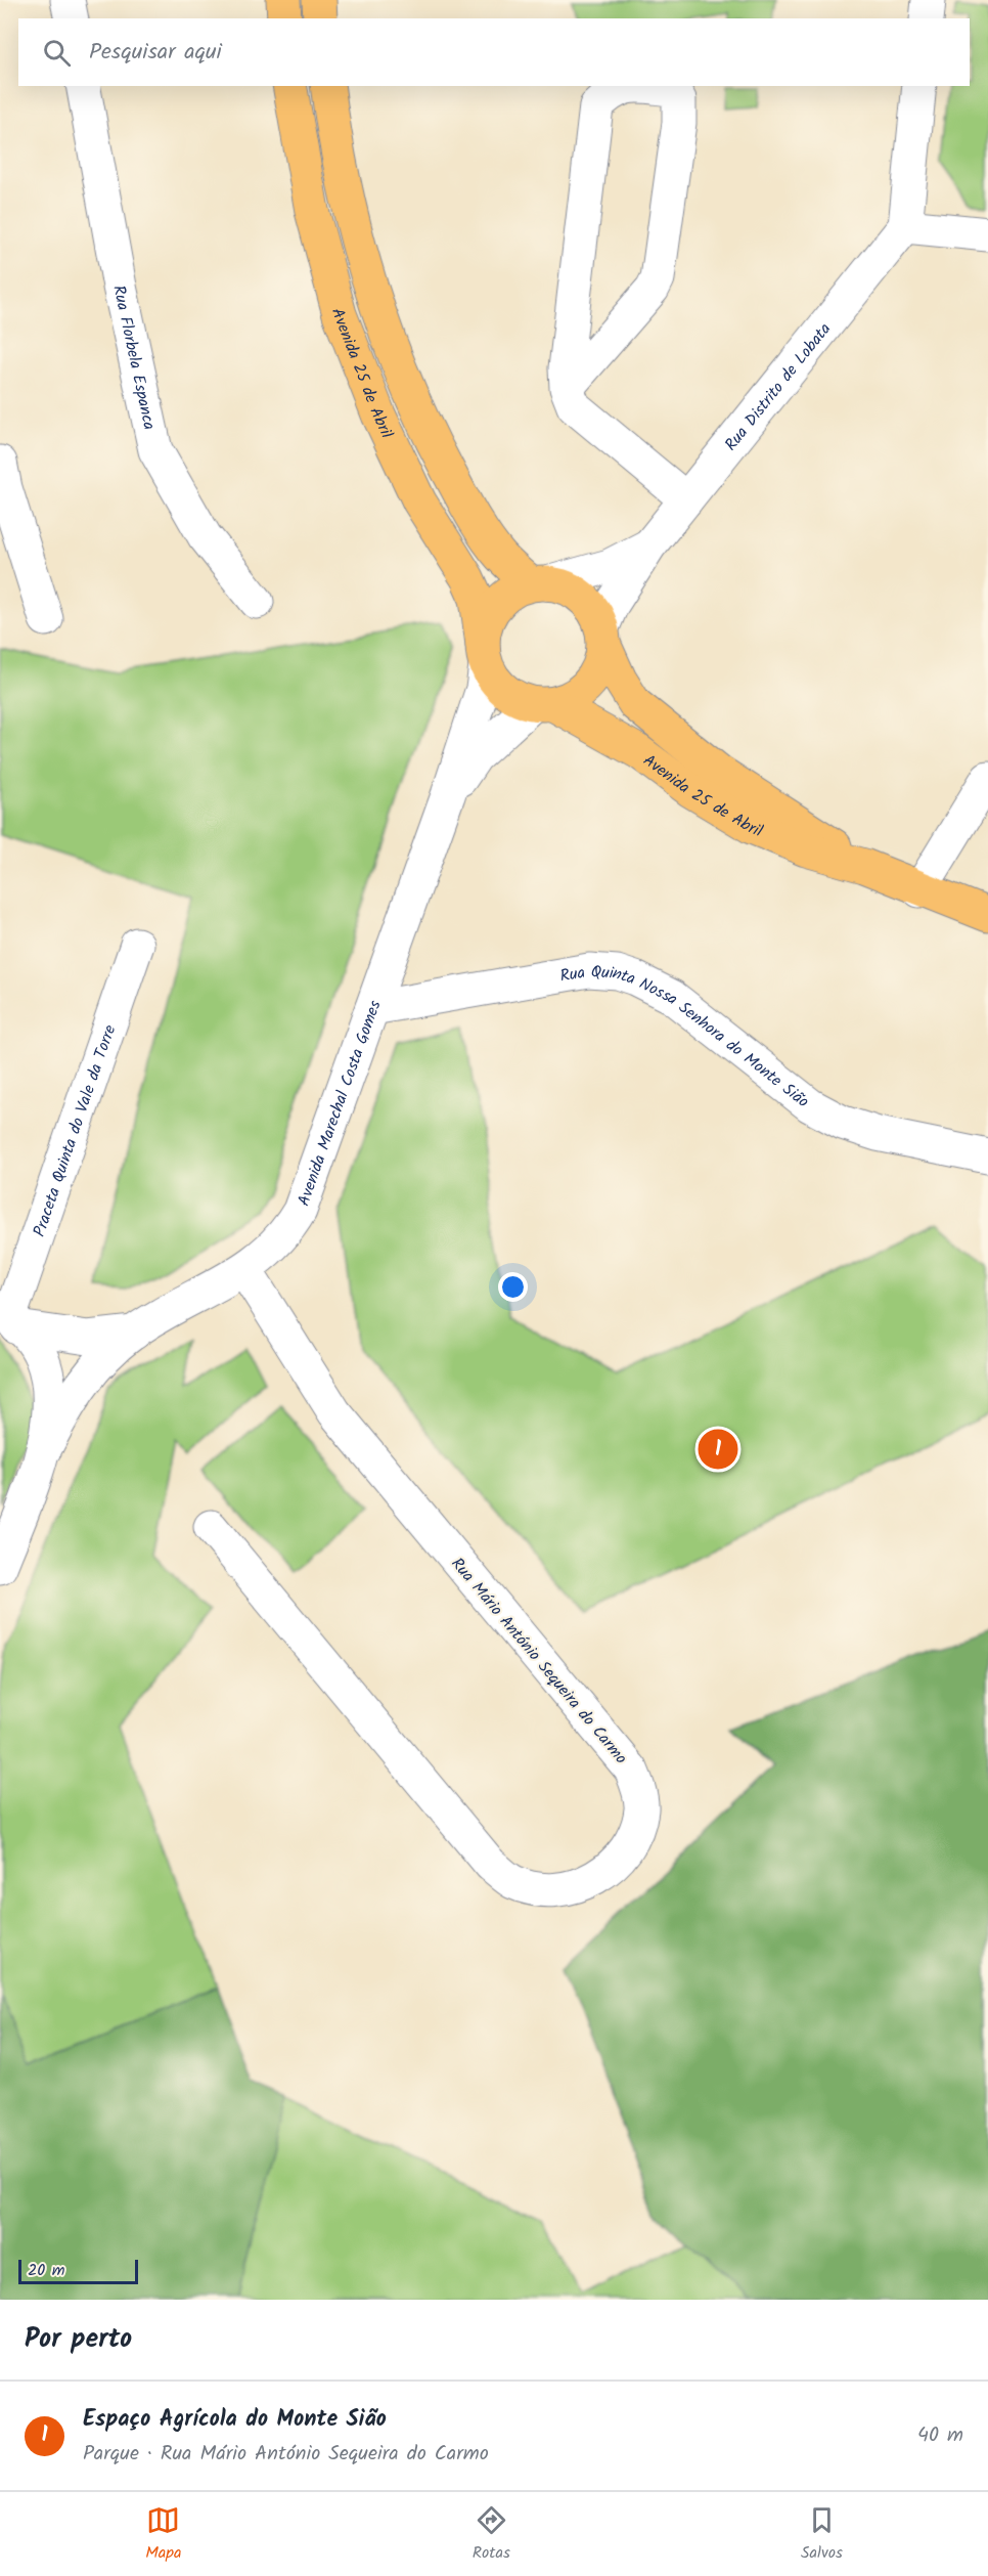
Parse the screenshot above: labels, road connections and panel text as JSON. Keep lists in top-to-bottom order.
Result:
{
  "streets": {
    "main road": ["Avenida 25 de Abril"],
    "street": [
      "Rua Florbela Espanca",
      "Rua Distrito de Lobata",
      "Rua Quinta Nossa Senhora do Monte Sião",
      "Avenida Marechal Costa Gomes",
      "Praceta Quinta do Vale da Torre",
      "Rua Mário António Sequeira do Carmo"
    ]
  },
  "crossings": [
    ["Avenida 25 de Abril", "Rua Distrito de Lobata"],
    ["Avenida 25 de Abril", "Avenida Marechal Costa Gomes"],
    ["Rua Distrito de Lobata", "Avenida Marechal Costa Gomes"],
    ["Rua Quinta Nossa Senhora do Monte Sião", "Avenida Marechal Costa Gomes"],
    ["Avenida Marechal Costa Gomes", "Praceta Quinta do Vale da Torre"],
    ["Avenida Marechal Costa Gomes", "Rua Mário António Sequeira do Carmo"]
  ],
  "scale_bar": "20 m",
  "page": {
    "search": "Pesquisar aqui",
    "pins": "1",
    "scale": "20 m",
    "heading": "Por perto",
    "list": [
      {
        "mark": "1",
        "name": "Espaço Agrícola do Monte Sião",
        "note": "Parque · Rua Mário António Sequeira do Carmo",
        "value": "40 m"
      }
    ],
    "nav": ["Mapa", "Rotas", "Salvos"]
  }
}
